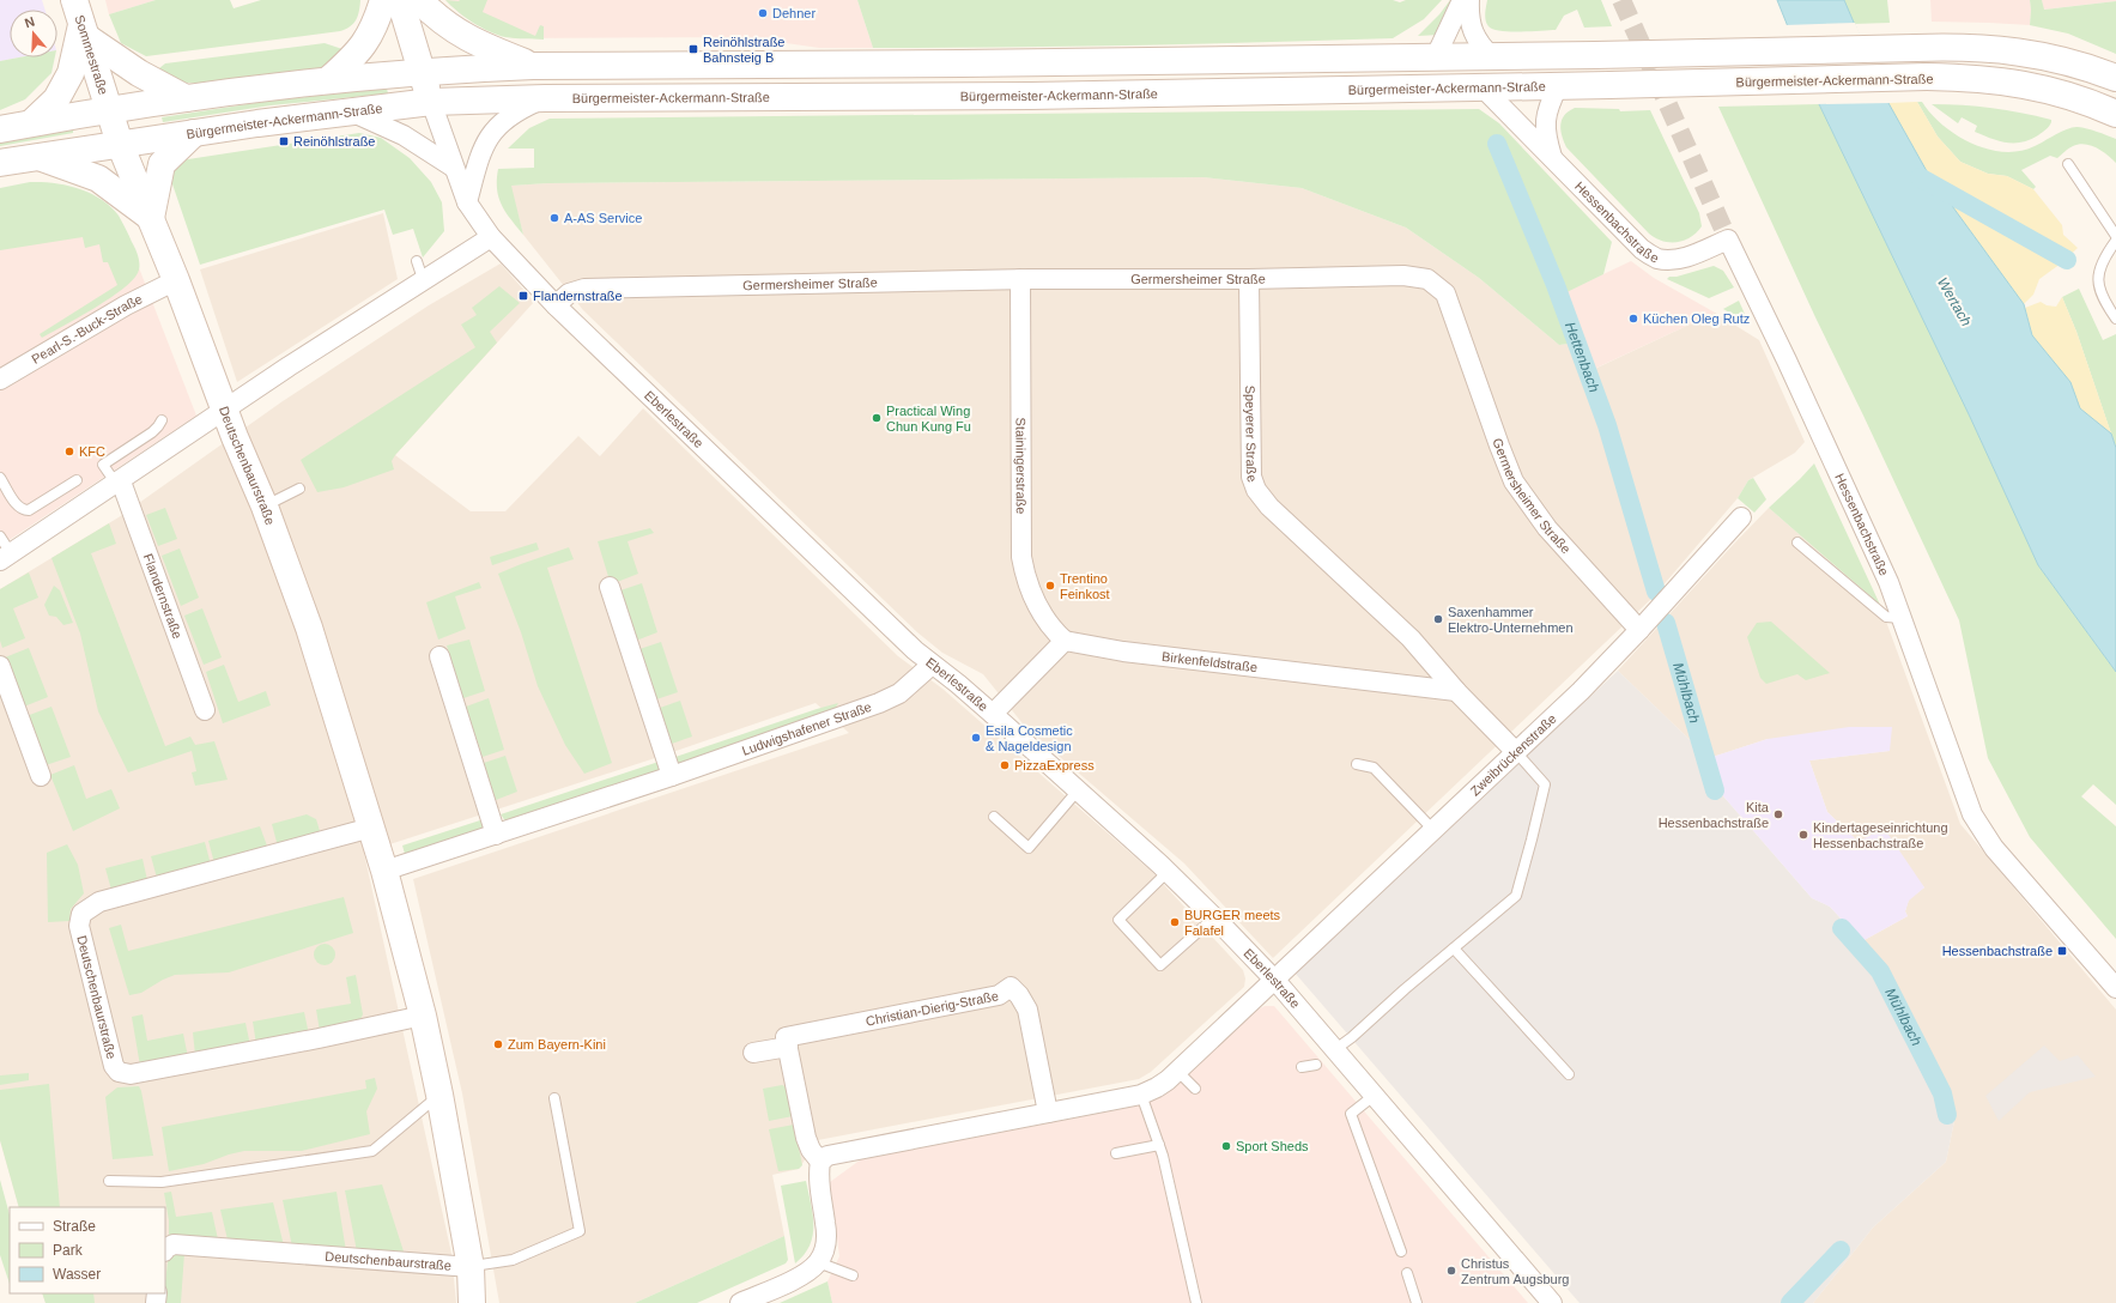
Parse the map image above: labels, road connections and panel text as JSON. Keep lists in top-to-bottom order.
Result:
{
  "streets": {
    "main road": ["Sommestraße", "Bürgermeister-Ackermann-Straße", "Deutschenbaurstraße"],
    "street": [
      "Hessenbachstraße",
      "Germersheimer Straße",
      "Pearl-S.-Buck-Straße",
      "Eberlestraße",
      "Speyerer Straße",
      "Stainingerstraße",
      "Flandernstraße",
      "Birkenfeldstraße",
      "Ludwigshafener Straße",
      "Zweibrückenstraße",
      "Christian-Dierig-Straße"
    ]
  },
  "crossings": [
    ["Sommestraße", "Deutschenbaurstraße"],
    ["Bürgermeister-Ackermann-Straße", "Hessenbachstraße"],
    ["Bürgermeister-Ackermann-Straße", "Eberlestraße"],
    ["Bürgermeister-Ackermann-Straße", "Deutschenbaurstraße"],
    ["Germersheimer Straße", "Eberlestraße"],
    ["Germersheimer Straße", "Speyerer Straße"],
    ["Germersheimer Straße", "Stainingerstraße"],
    ["Germersheimer Straße", "Zweibrückenstraße"],
    ["Pearl-S.-Buck-Straße", "Deutschenbaurstraße"],
    ["Eberlestraße", "Ludwigshafener Straße"],
    ["Eberlestraße", "Zweibrückenstraße"],
    ["Speyerer Straße", "Birkenfeldstraße"],
    ["Deutschenbaurstraße", "Ludwigshafener Straße"],
    ["Stainingerstraße", "Birkenfeldstraße"]
  ],
  "water": ["Wertach", "Hettenbach", "Mühlbach"],
  "places": {
    "other": [
      "Dehner",
      "A-AS Service",
      "Küchen Oleg Rutz",
      "Practical Wing Chun Kung Fu",
      "KFC",
      "Trentino Feinkost",
      "Saxenhammer Elektro-Unternehmen",
      "Esila Cosmetic & Nageldesign",
      "PizzaExpress",
      "Kita Hessenbachstraße",
      "Kindertageseinrichtung Hessenbachstraße",
      "BURGER meets Falafel",
      "Zum Bayern-Kini",
      "Sport Sheds",
      "Christus Zentrum Augsburg"
    ],
    "transit": [
      "Reinöhlstraße Bahnsteig B",
      "Reinöhlstraße",
      "Flandernstraße",
      "Hessenbachstraße"
    ]
  },
  "legend": ["Straße", "Park", "Wasser"],
  "north": "top"
}
